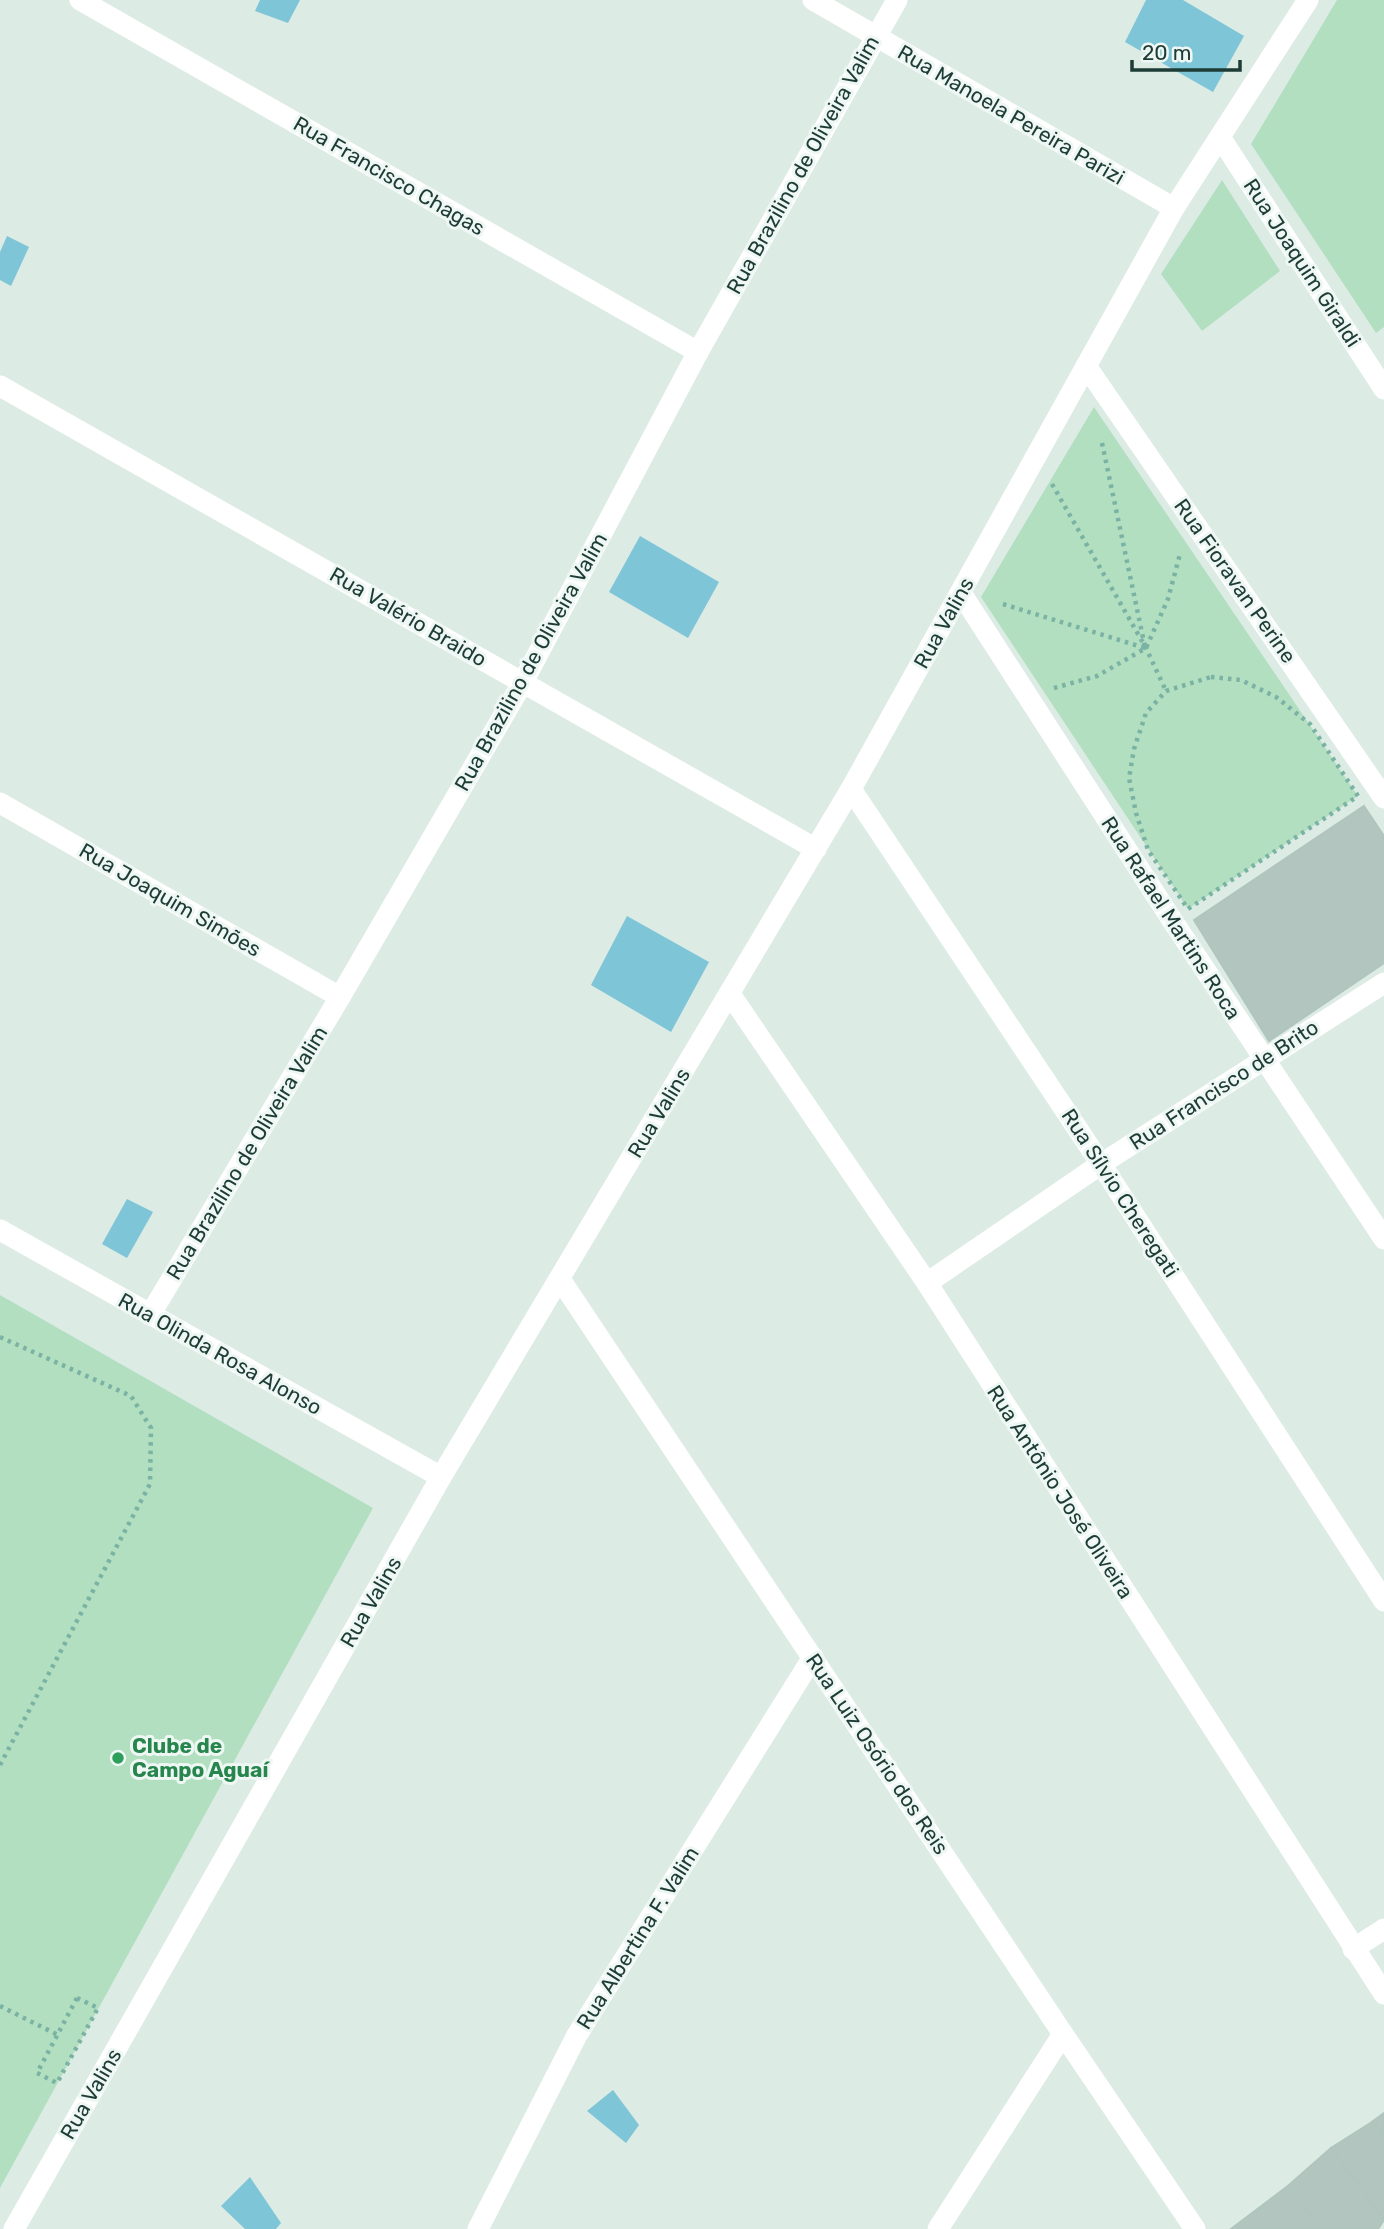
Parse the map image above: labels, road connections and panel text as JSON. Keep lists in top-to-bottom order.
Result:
{
  "streets": {
    "street": [
      "Rua Manoela Pereira Parizi",
      "Rua Brazilino de Oliveira Valim",
      "Rua Francisco Chagas",
      "Rua Joaquim Giraldi",
      "Rua Fioravan Perine",
      "Rua Valério Braido",
      "Rua Valins",
      "Rua Joaquim Simões",
      "Rua Rafael Martins Roca",
      "Rua Francisco de Brito",
      "Rua Sílvio Cheregati",
      "Rua Olinda Rosa Alonso",
      "Rua Antônio José Oliveira",
      "Rua Luiz Osório dos Reis",
      "Rua Albertina F. Valim"
    ]
  },
  "crossings": [
    ["Rua Manoela Pereira Parizi", "Rua Brazilino de Oliveira Valim"],
    ["Rua Manoela Pereira Parizi", "Rua Valins"],
    ["Rua Brazilino de Oliveira Valim", "Rua Francisco Chagas"],
    ["Rua Brazilino de Oliveira Valim", "Rua Valério Braido"],
    ["Rua Brazilino de Oliveira Valim", "Rua Joaquim Simões"],
    ["Rua Brazilino de Oliveira Valim", "Rua Olinda Rosa Alonso"],
    ["Rua Joaquim Giraldi", "Rua Valins"],
    ["Rua Fioravan Perine", "Rua Valins"],
    ["Rua Valério Braido", "Rua Valins"],
    ["Rua Valins", "Rua Rafael Martins Roca"],
    ["Rua Valins", "Rua Sílvio Cheregati"],
    ["Rua Valins", "Rua Olinda Rosa Alonso"],
    ["Rua Valins", "Rua Antônio José Oliveira"],
    ["Rua Valins", "Rua Luiz Osório dos Reis"],
    ["Rua Rafael Martins Roca", "Rua Francisco de Brito"],
    ["Rua Francisco de Brito", "Rua Sílvio Cheregati"],
    ["Rua Francisco de Brito", "Rua Antônio José Oliveira"],
    ["Rua Luiz Osório dos Reis", "Rua Albertina F. Valim"]
  ],
  "places": ["Clube de Campo Aguaí"],
  "scale_bar": "20 m"
}
